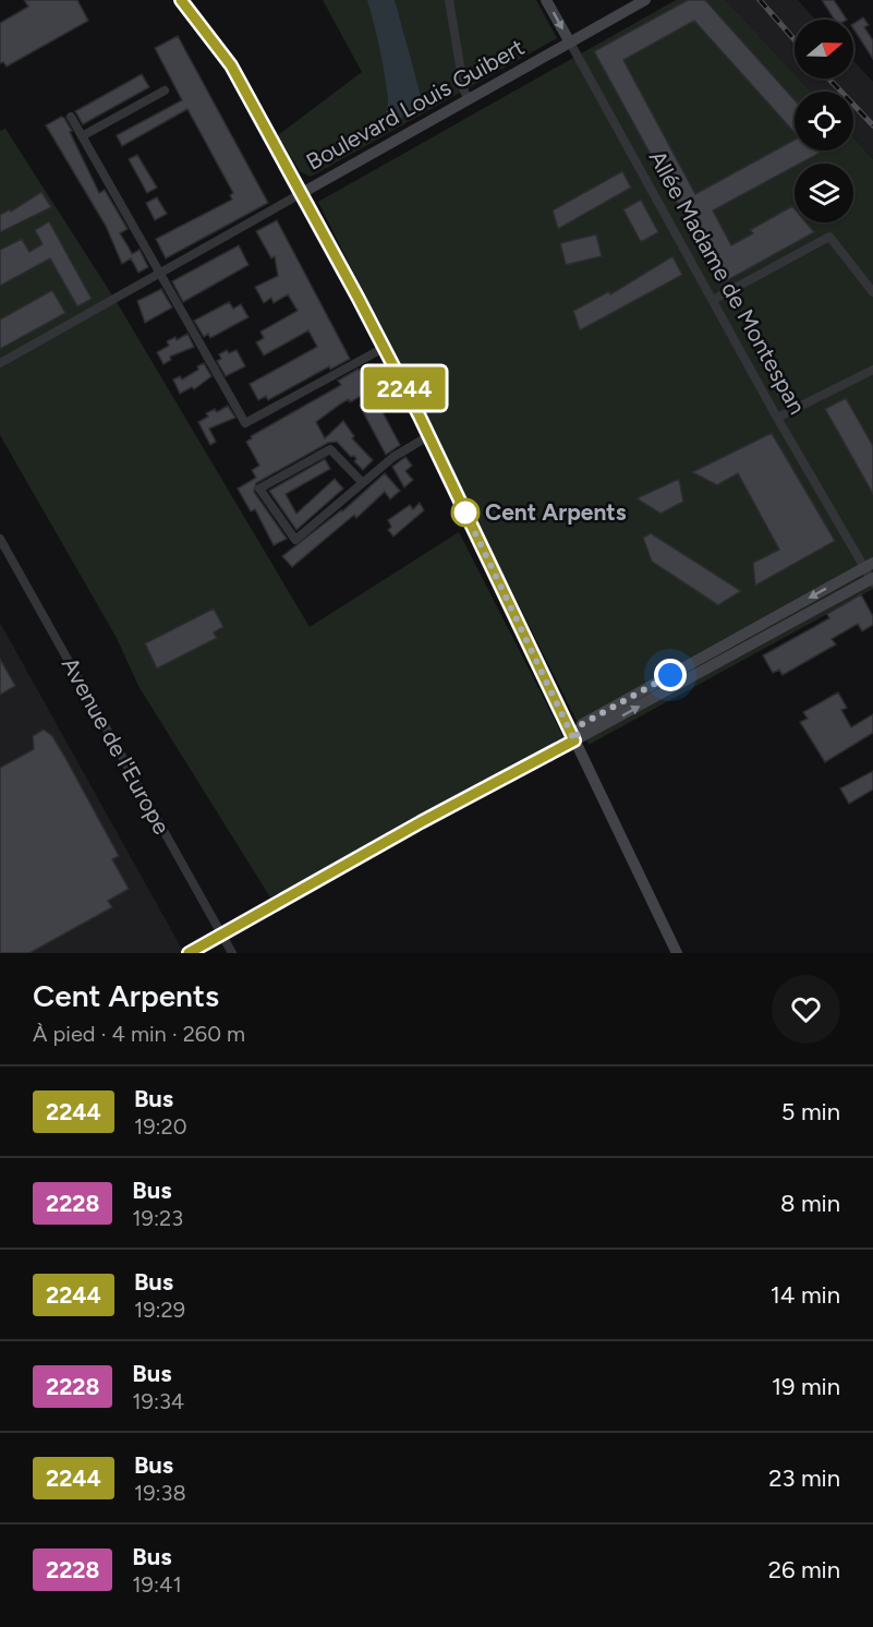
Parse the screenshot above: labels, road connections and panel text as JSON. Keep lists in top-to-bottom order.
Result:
{
  "streets": {
    "street": ["Boulevard Louis Guibert", "Allée Madame de Montespan", "Avenue de l'Europe"]
  },
  "crossings": [
    ["Boulevard Louis Guibert", "Allée Madame de Montespan"]
  ],
  "places": ["Cent Arpents"],
  "lines": ["bus line 2244"],
  "north": "right",
  "page": {
    "on_map": "2244",
    "heading": ["Cent Arpents", "À pied · 4 min · 260 m"],
    "list": [
      {
        "mark": "2244",
        "name": "Bus",
        "note": "19:20",
        "value": "5 min"
      },
      {
        "mark": "2228",
        "name": "Bus",
        "note": "19:23",
        "value": "8 min"
      },
      {
        "mark": "2244",
        "name": "Bus",
        "note": "19:29",
        "value": "14 min"
      },
      {
        "mark": "2228",
        "name": "Bus",
        "note": "19:34",
        "value": "19 min"
      },
      {
        "mark": "2244",
        "name": "Bus",
        "note": "19:38",
        "value": "23 min"
      },
      {
        "mark": "2228",
        "name": "Bus",
        "note": "19:41",
        "value": "26 min"
      }
    ]
  }
}
